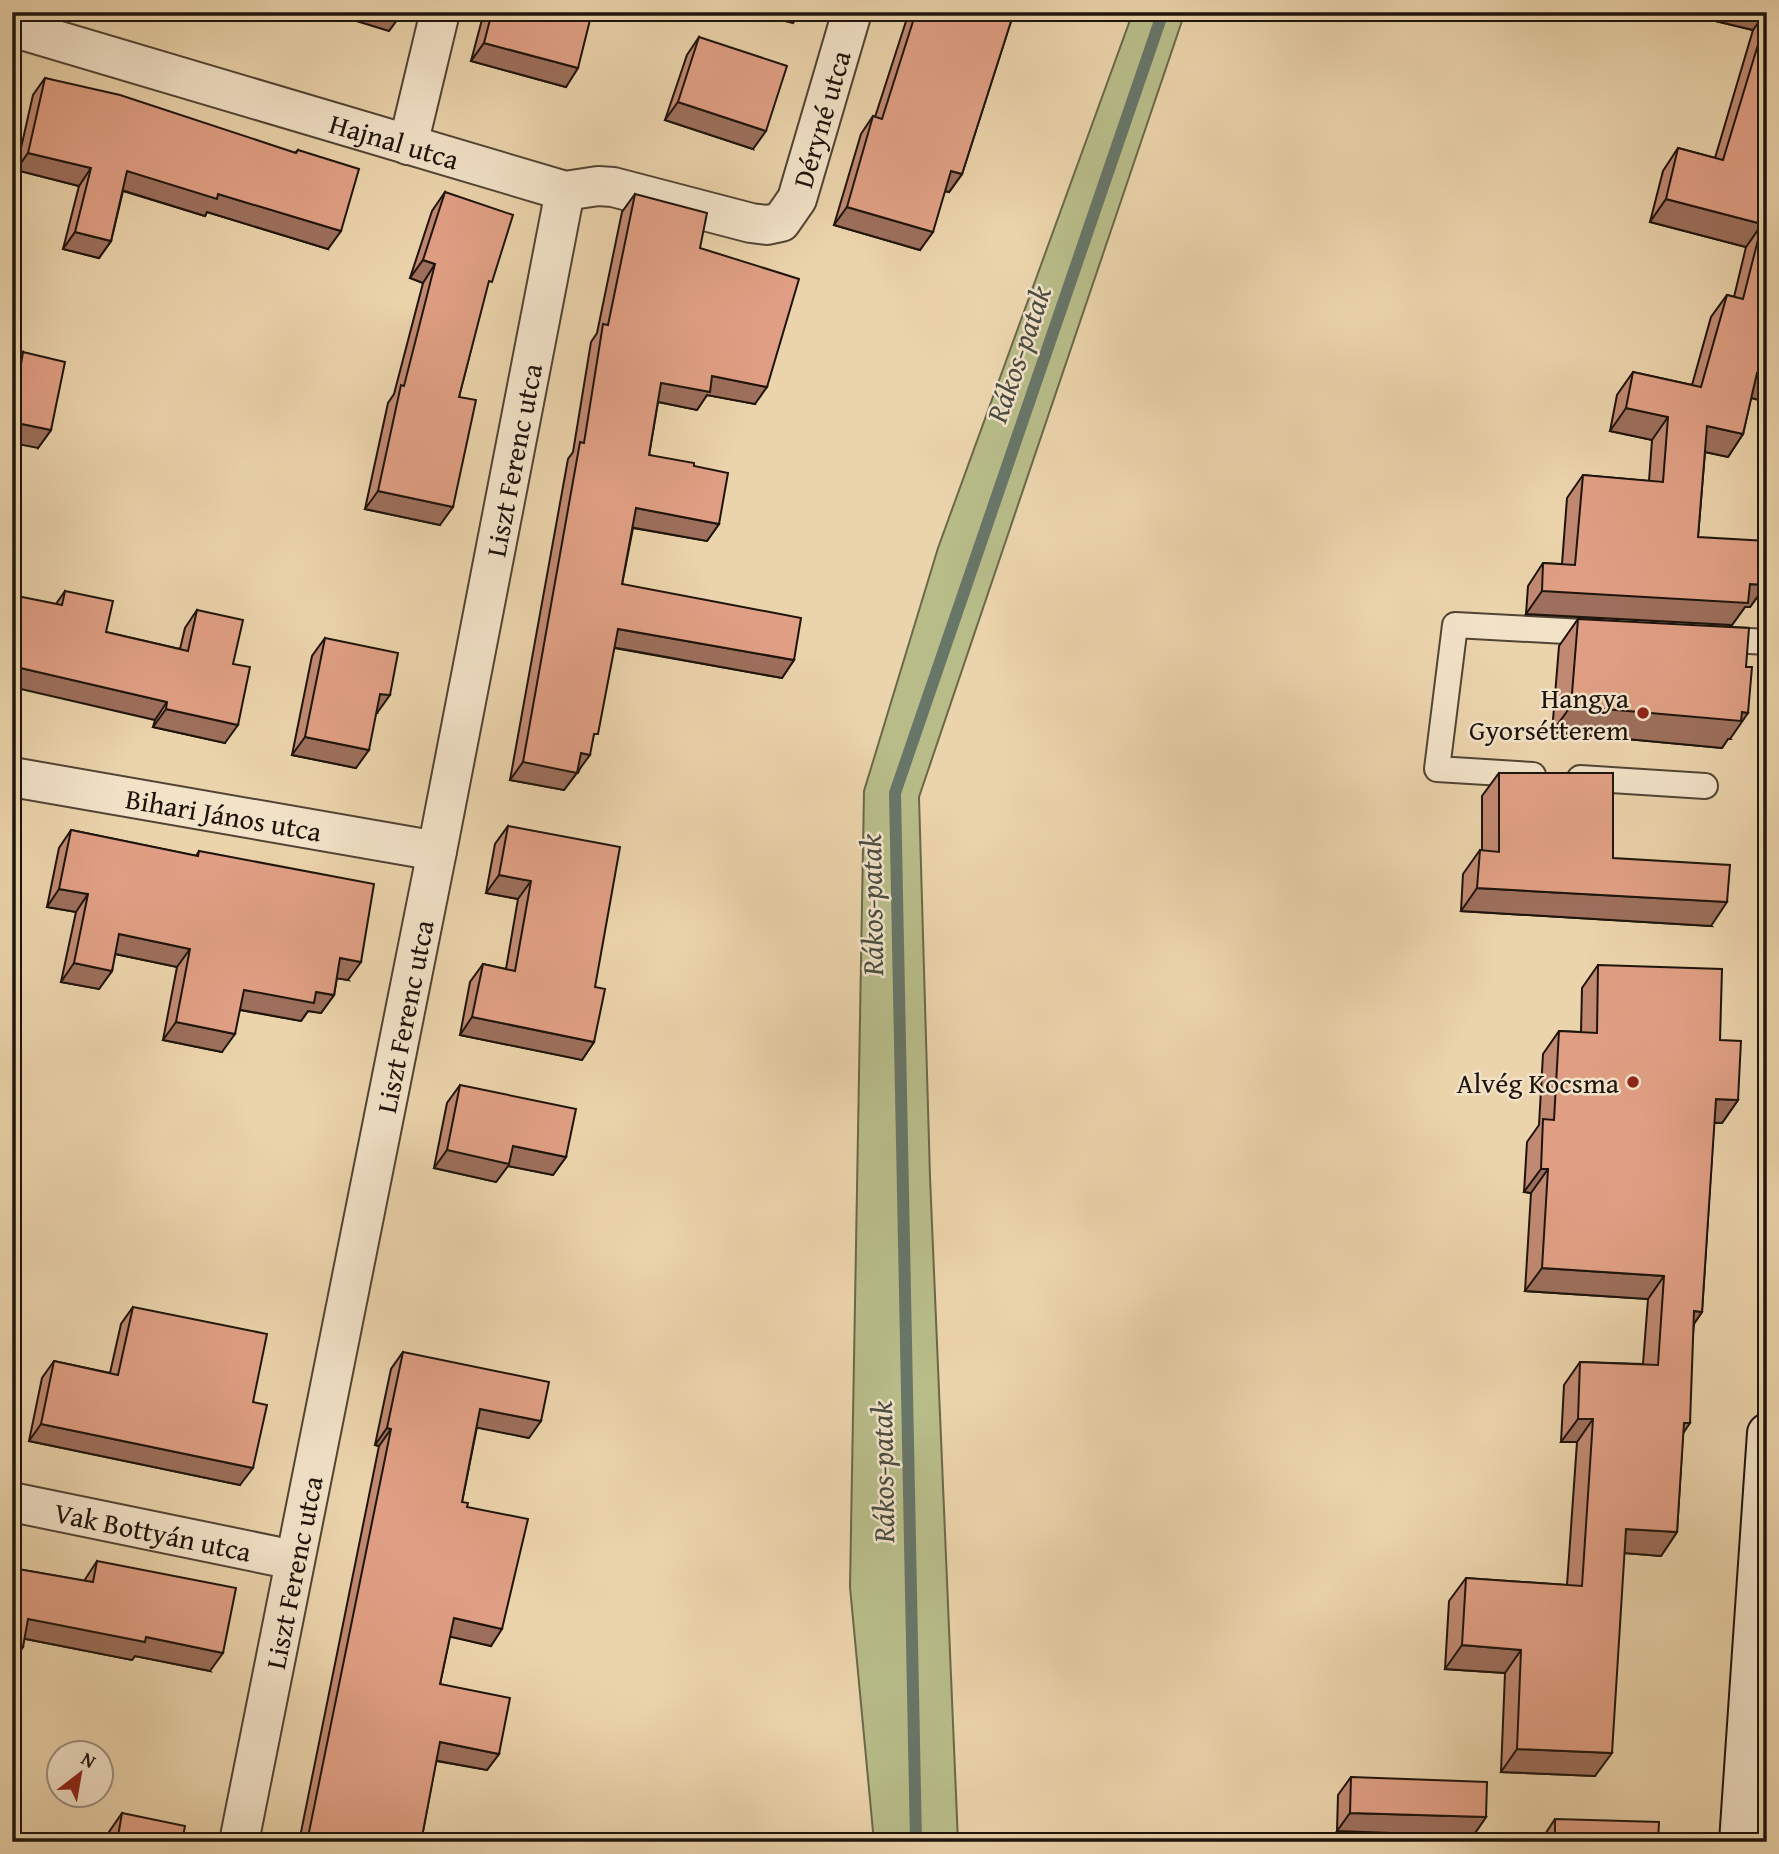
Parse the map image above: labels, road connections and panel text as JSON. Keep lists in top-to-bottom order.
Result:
{
  "streets": {
    "street": [
      "Déryné utca",
      "Hajnal utca",
      "Liszt Ferenc utca",
      "Bihari János utca",
      "Vak Bottyán utca"
    ]
  },
  "crossings": [
    ["Déryné utca", "Hajnal utca"],
    ["Hajnal utca", "Liszt Ferenc utca"],
    ["Liszt Ferenc utca", "Bihari János utca"],
    ["Liszt Ferenc utca", "Vak Bottyán utca"]
  ],
  "water": ["Rákos-patak"],
  "places": ["Hangya Gyorsétterem", "Alvég Kocsma"],
  "north": "top right"
}
